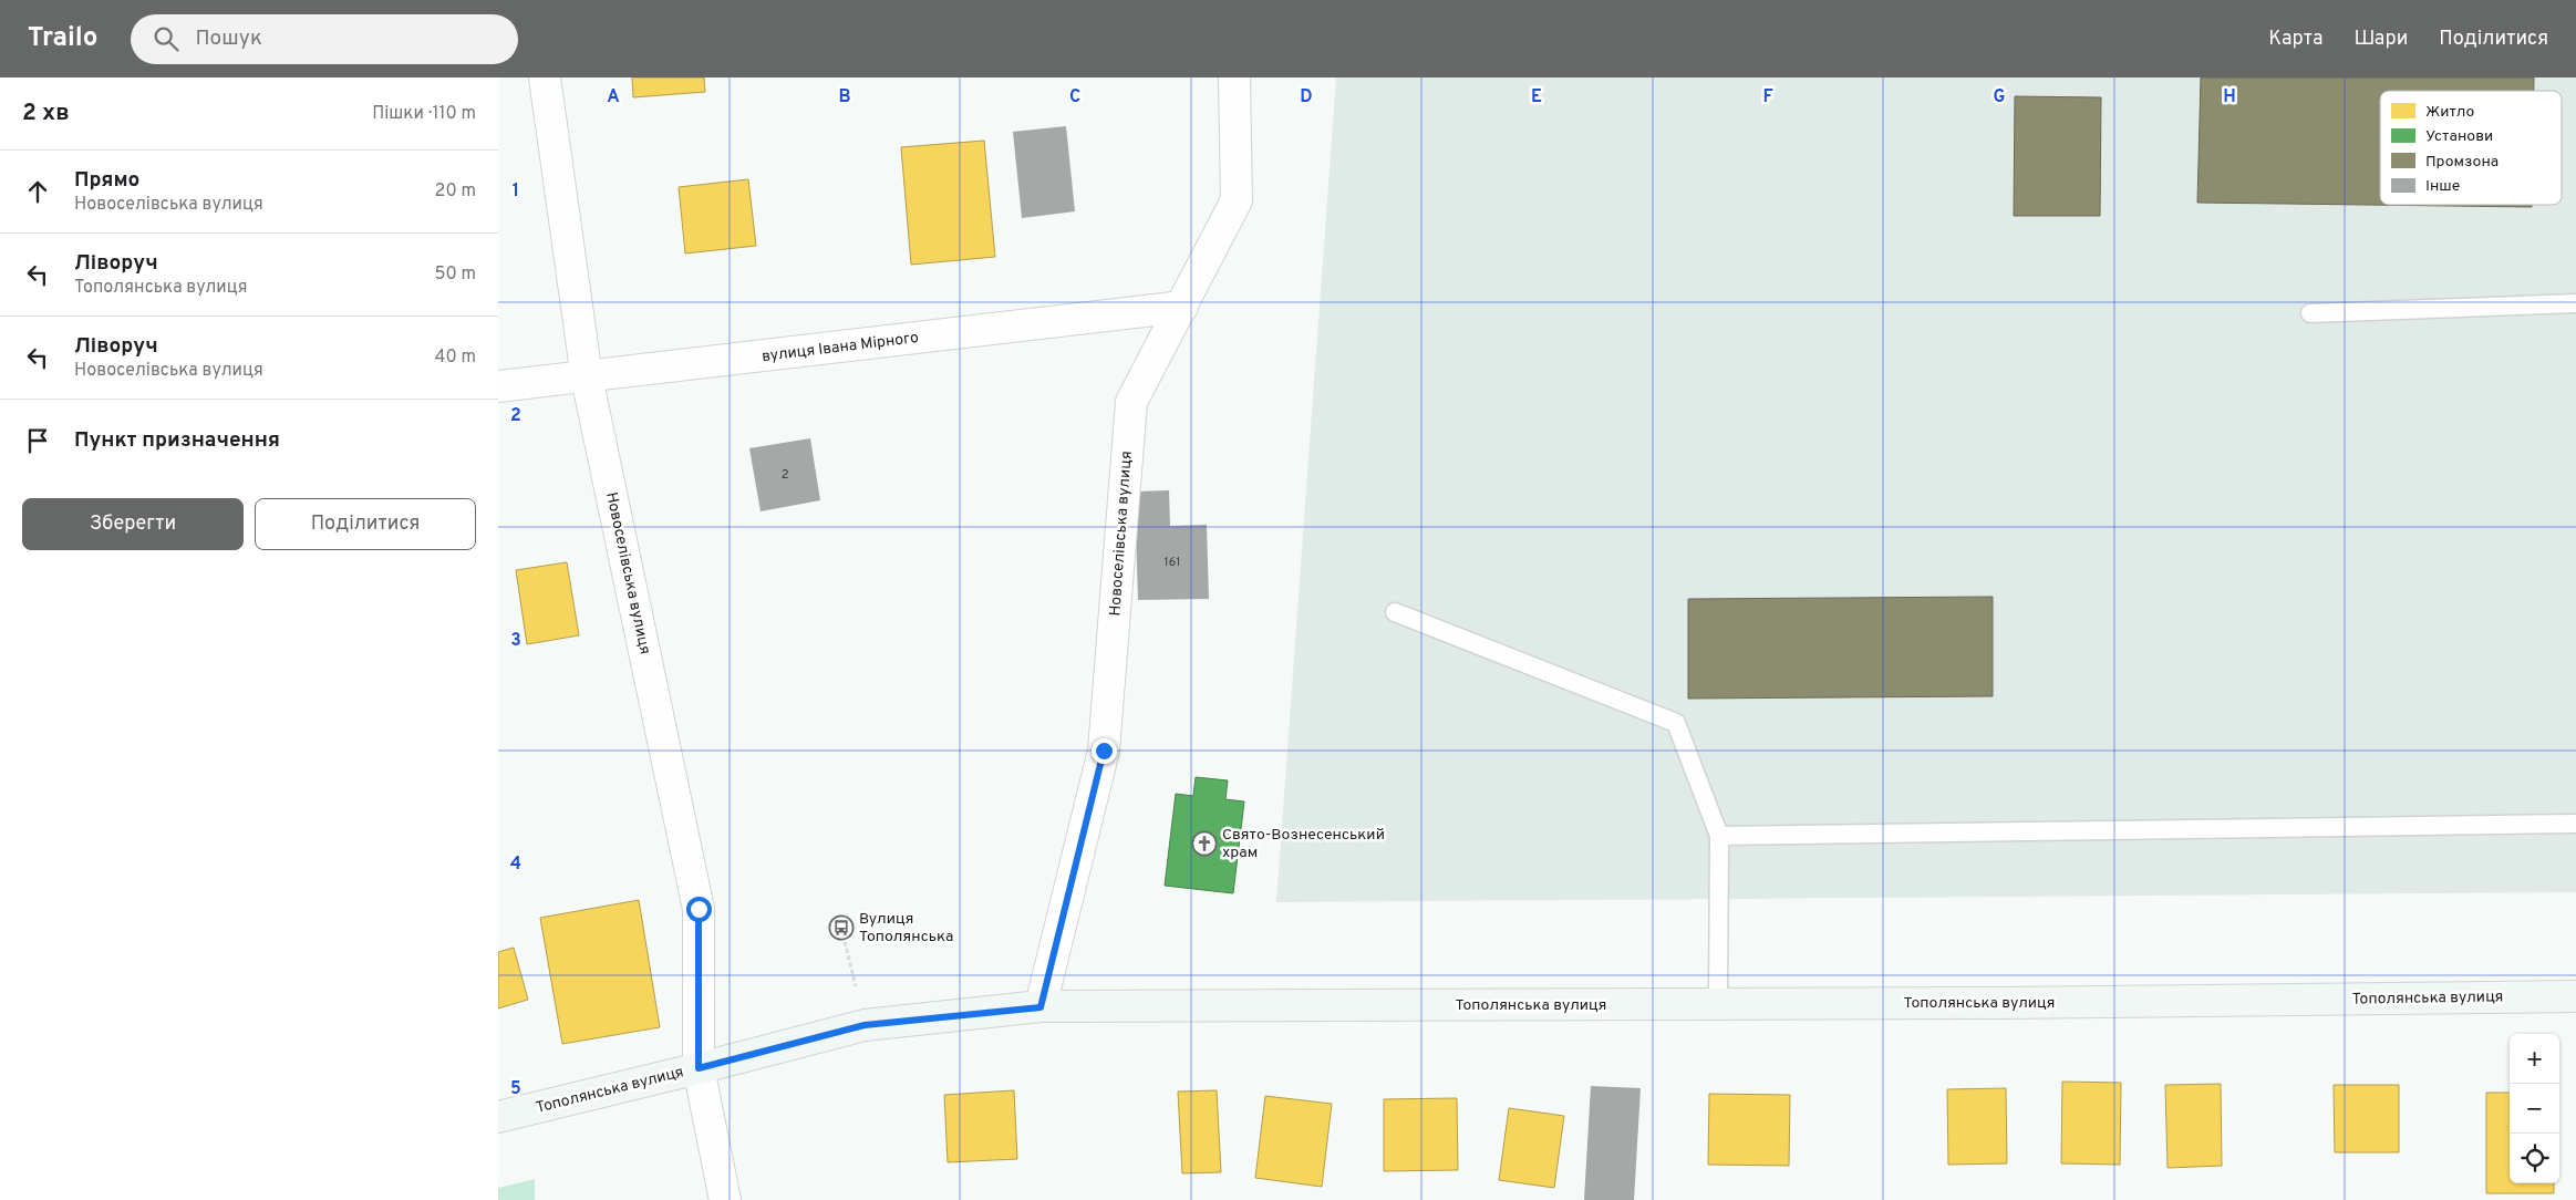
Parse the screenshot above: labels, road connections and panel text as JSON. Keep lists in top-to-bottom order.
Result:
{
  "streets": {
    "street": ["вулиця Івана Мірного", "Новоселівська вулиця", "Тополянська вулиця"]
  },
  "crossings": [
    ["вулиця Івана Мірного", "Новоселівська вулиця"],
    ["Новоселівська вулиця", "Тополянська вулиця"]
  ],
  "places": {
    "church": ["Свято-Вознесенський храм"],
    "bus stop": ["Вулиця Тополянська"]
  },
  "house_numbers": ["2", "161"],
  "legend": [
    "Житло",
    "Установи",
    "Промзона",
    "Інше"
  ],
  "page": {
    "header": "Trailo",
    "search": "Пошук",
    "nav": ["Карта", "Шари", "Поділитися"],
    "heading": ["2 хв", "Пішки · 110 m"],
    "list": [
      ["Прямо", "Новоселівська вулиця", "20 m"],
      ["Ліворуч", "Тополянська вулиця", "50 m"],
      ["Ліворуч", "Новоселівська вулиця", "40 m"],
      "Пункт призначення"
    ],
    "buttons": ["Зберегти", "Поділитися"],
    "map_buttons": ["+", "−"]
  },
  "grid": {
    "columns": [
      "A",
      "B",
      "C",
      "D",
      "E",
      "F",
      "G",
      "H"
    ],
    "rows": [
      "1",
      "2",
      "3",
      "4",
      "5"
    ]
  }
}
